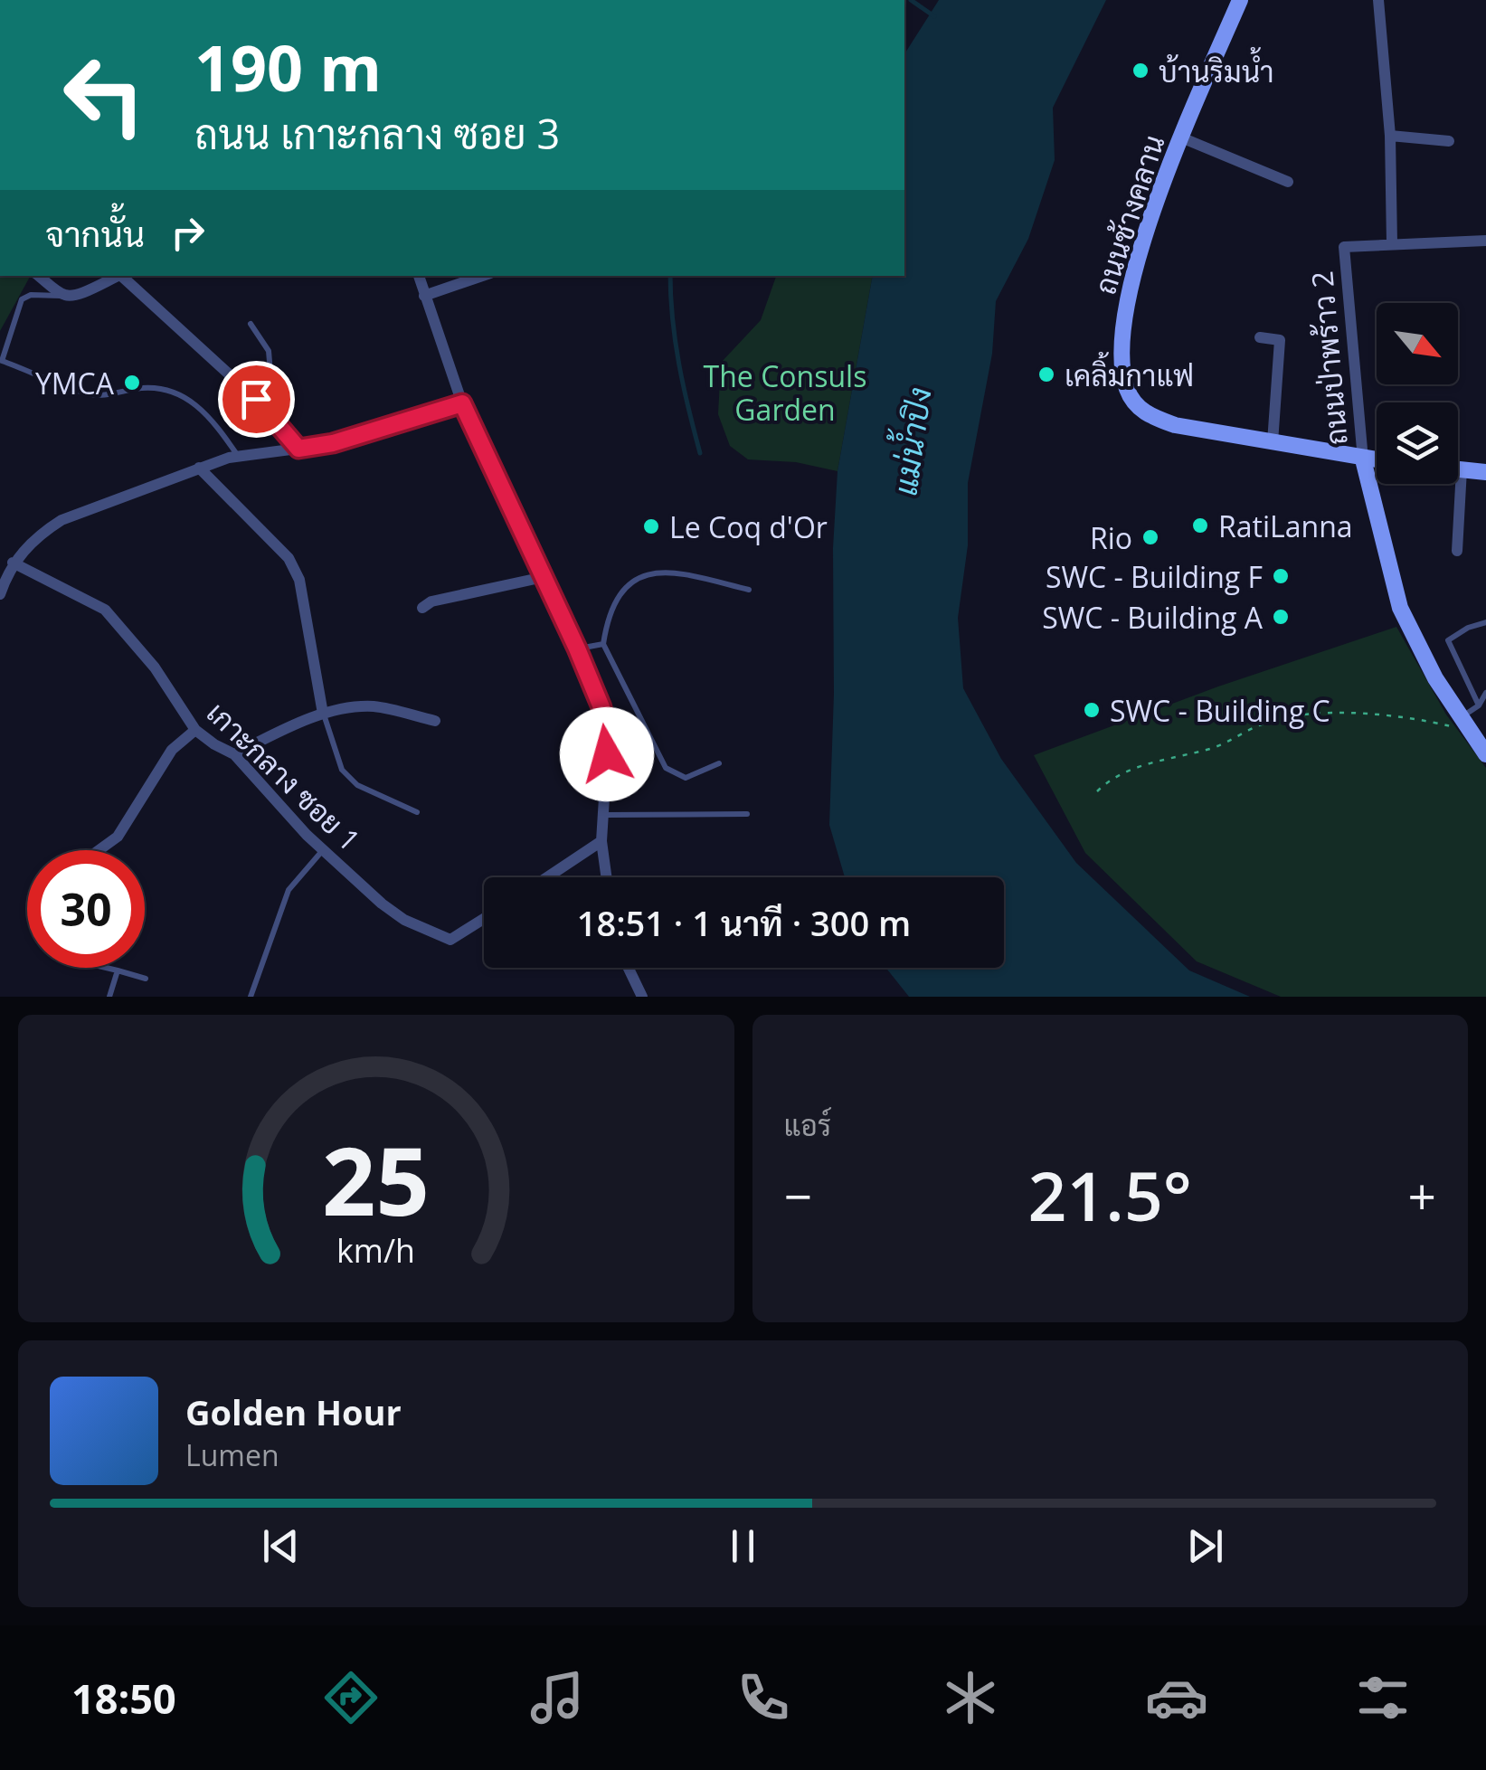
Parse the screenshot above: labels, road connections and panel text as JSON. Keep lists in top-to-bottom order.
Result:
{
  "streets": {
    "street": ["ถนนช้างคลาน", "ถนนป่าพร้าว 2", "เกาะกลาง ซอย 1"]
  },
  "crossings": [
    ["ถนนช้างคลาน", "ถนนป่าพร้าว 2"]
  ],
  "water": ["แม่น้ำปิง"],
  "parks": ["The Consuls Garden"],
  "places": [
    "บ้านริมน้ำ",
    "เคลิ้มกาแฟ",
    "YMCA",
    "RatiLanna",
    "Le Coq d'Or",
    "Rio",
    "SWC - Building F",
    "SWC - Building A",
    "SWC - Building C"
  ],
  "north": "bottom right",
  "page": {
    "turn": ["190 m", "ถนน เกาะกลาง ซอย 3"],
    "then": "จากนั้น",
    "limit": "30",
    "trip": "18:51 · 1 นาที · 300 m",
    "tile": "แอร์",
    "heat": ["−", "21.5°", "+"],
    "song": ["Golden Hour", "Lumen"],
    "tabs": "18:50",
    "gauge": ["25", "km/h"]
  }
}
